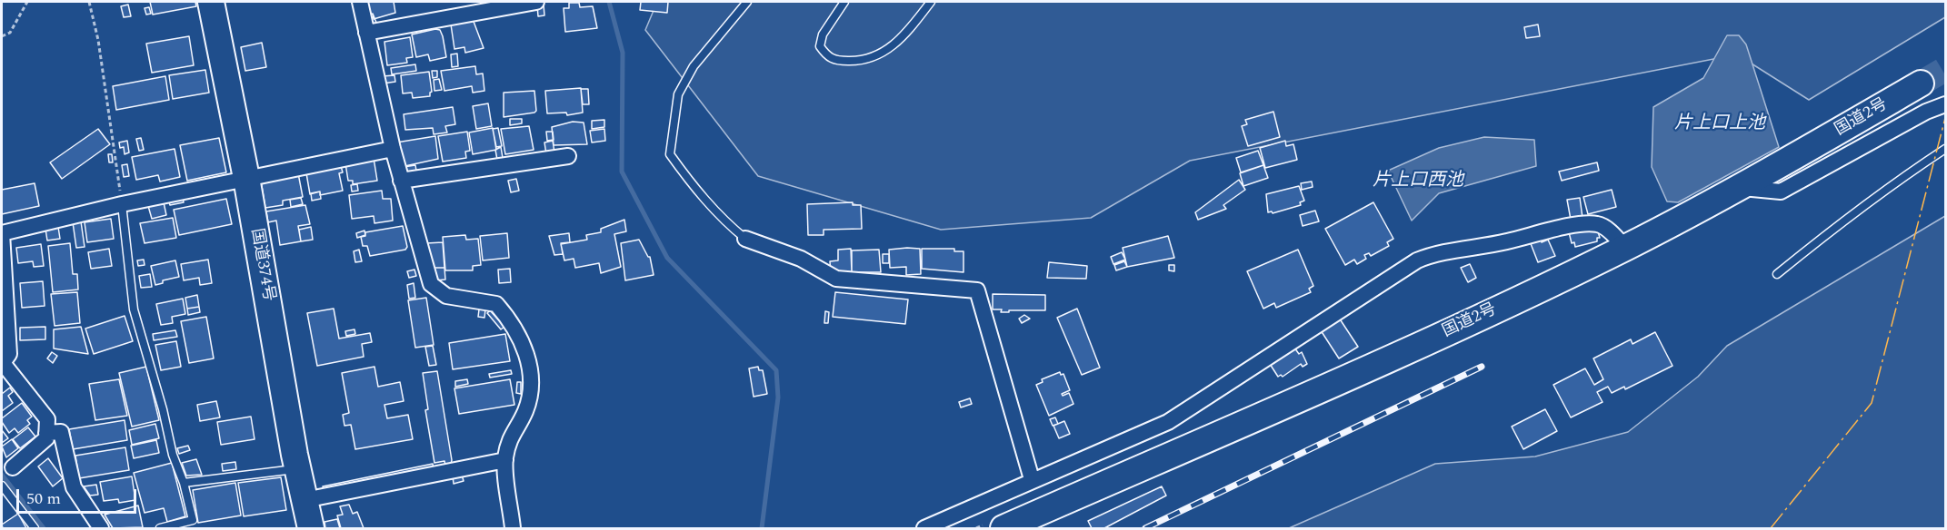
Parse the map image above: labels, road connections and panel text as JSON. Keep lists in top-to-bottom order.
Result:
{
  "streets": {
    "highway": ["国道2号", "国道374号"]
  },
  "water": ["片上口上池", "片上口西池"],
  "scale_bar": "50 m"
}
